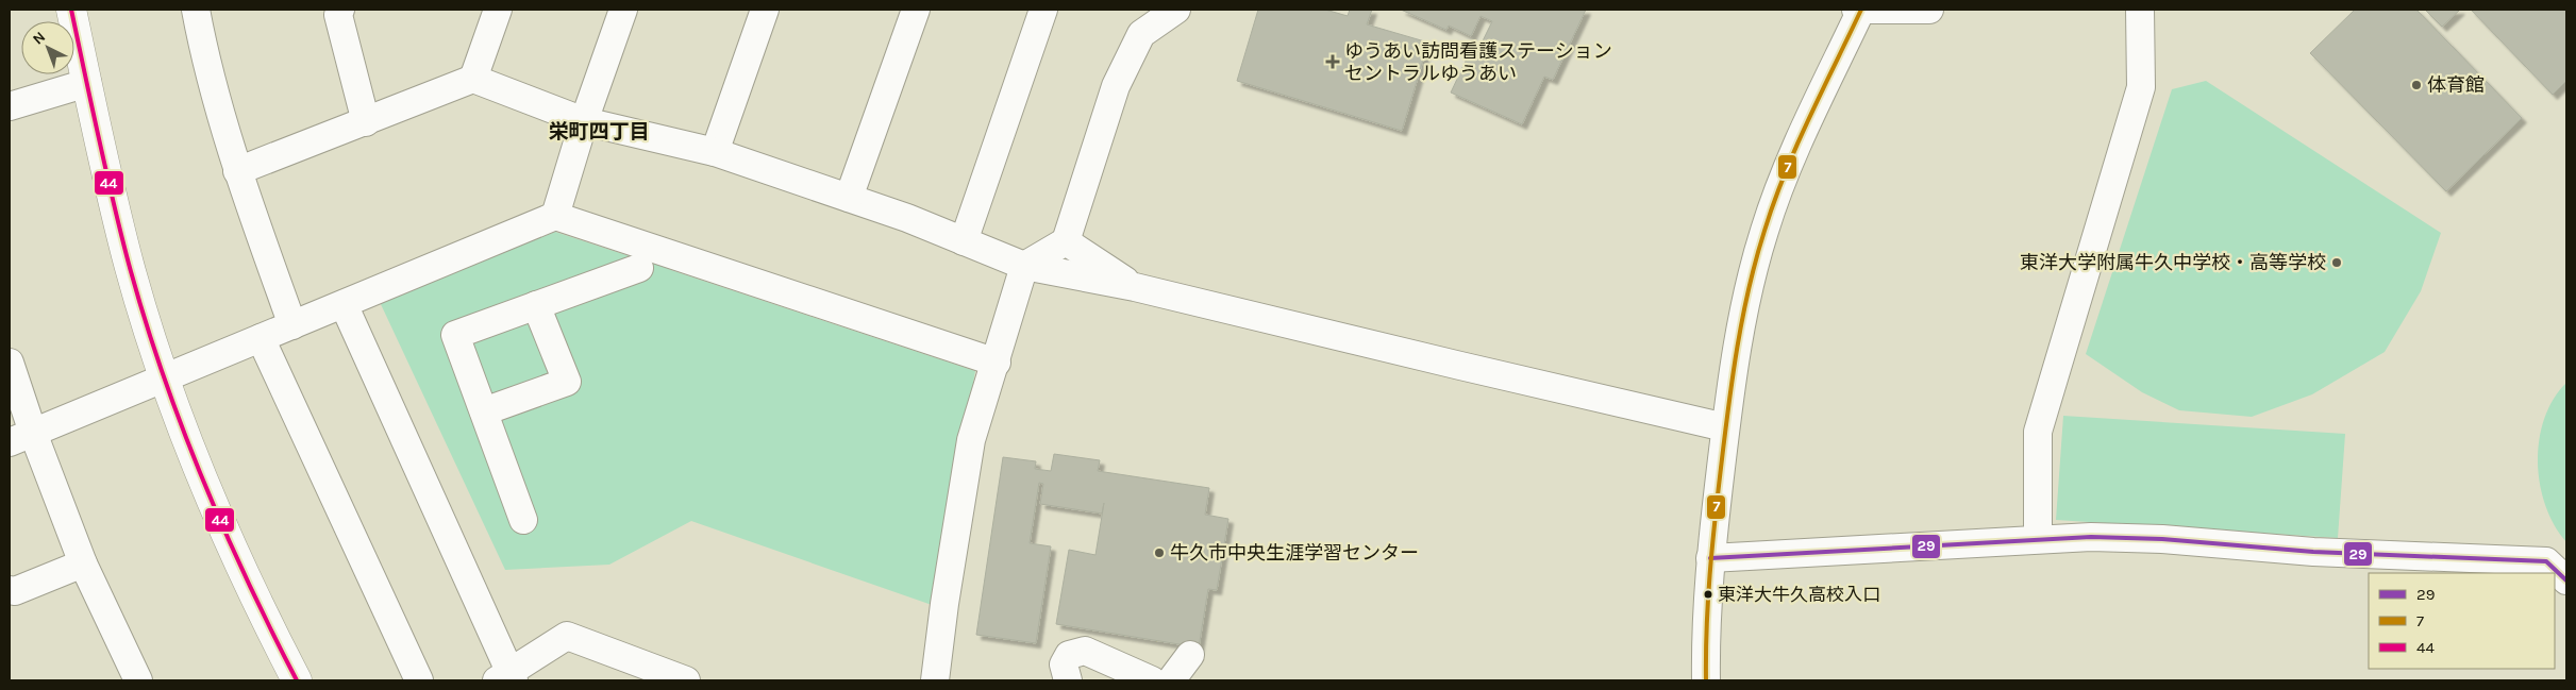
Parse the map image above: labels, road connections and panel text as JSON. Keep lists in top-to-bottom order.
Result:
{
  "districts": ["栄町四丁目"],
  "places": {
    "health": ["ゆうあい訪問看護ステーション セントラルゆうあい"],
    "other": [
      "体育館",
      "東洋大学附属牛久中学校・高等学校",
      "牛久市中央生涯学習センター",
      "東洋大牛久高校入口"
    ]
  },
  "lines": ["transit line 7", "transit line 44", "transit line 29"],
  "legend": ["29", "7", "44"],
  "north": "top left"
}
